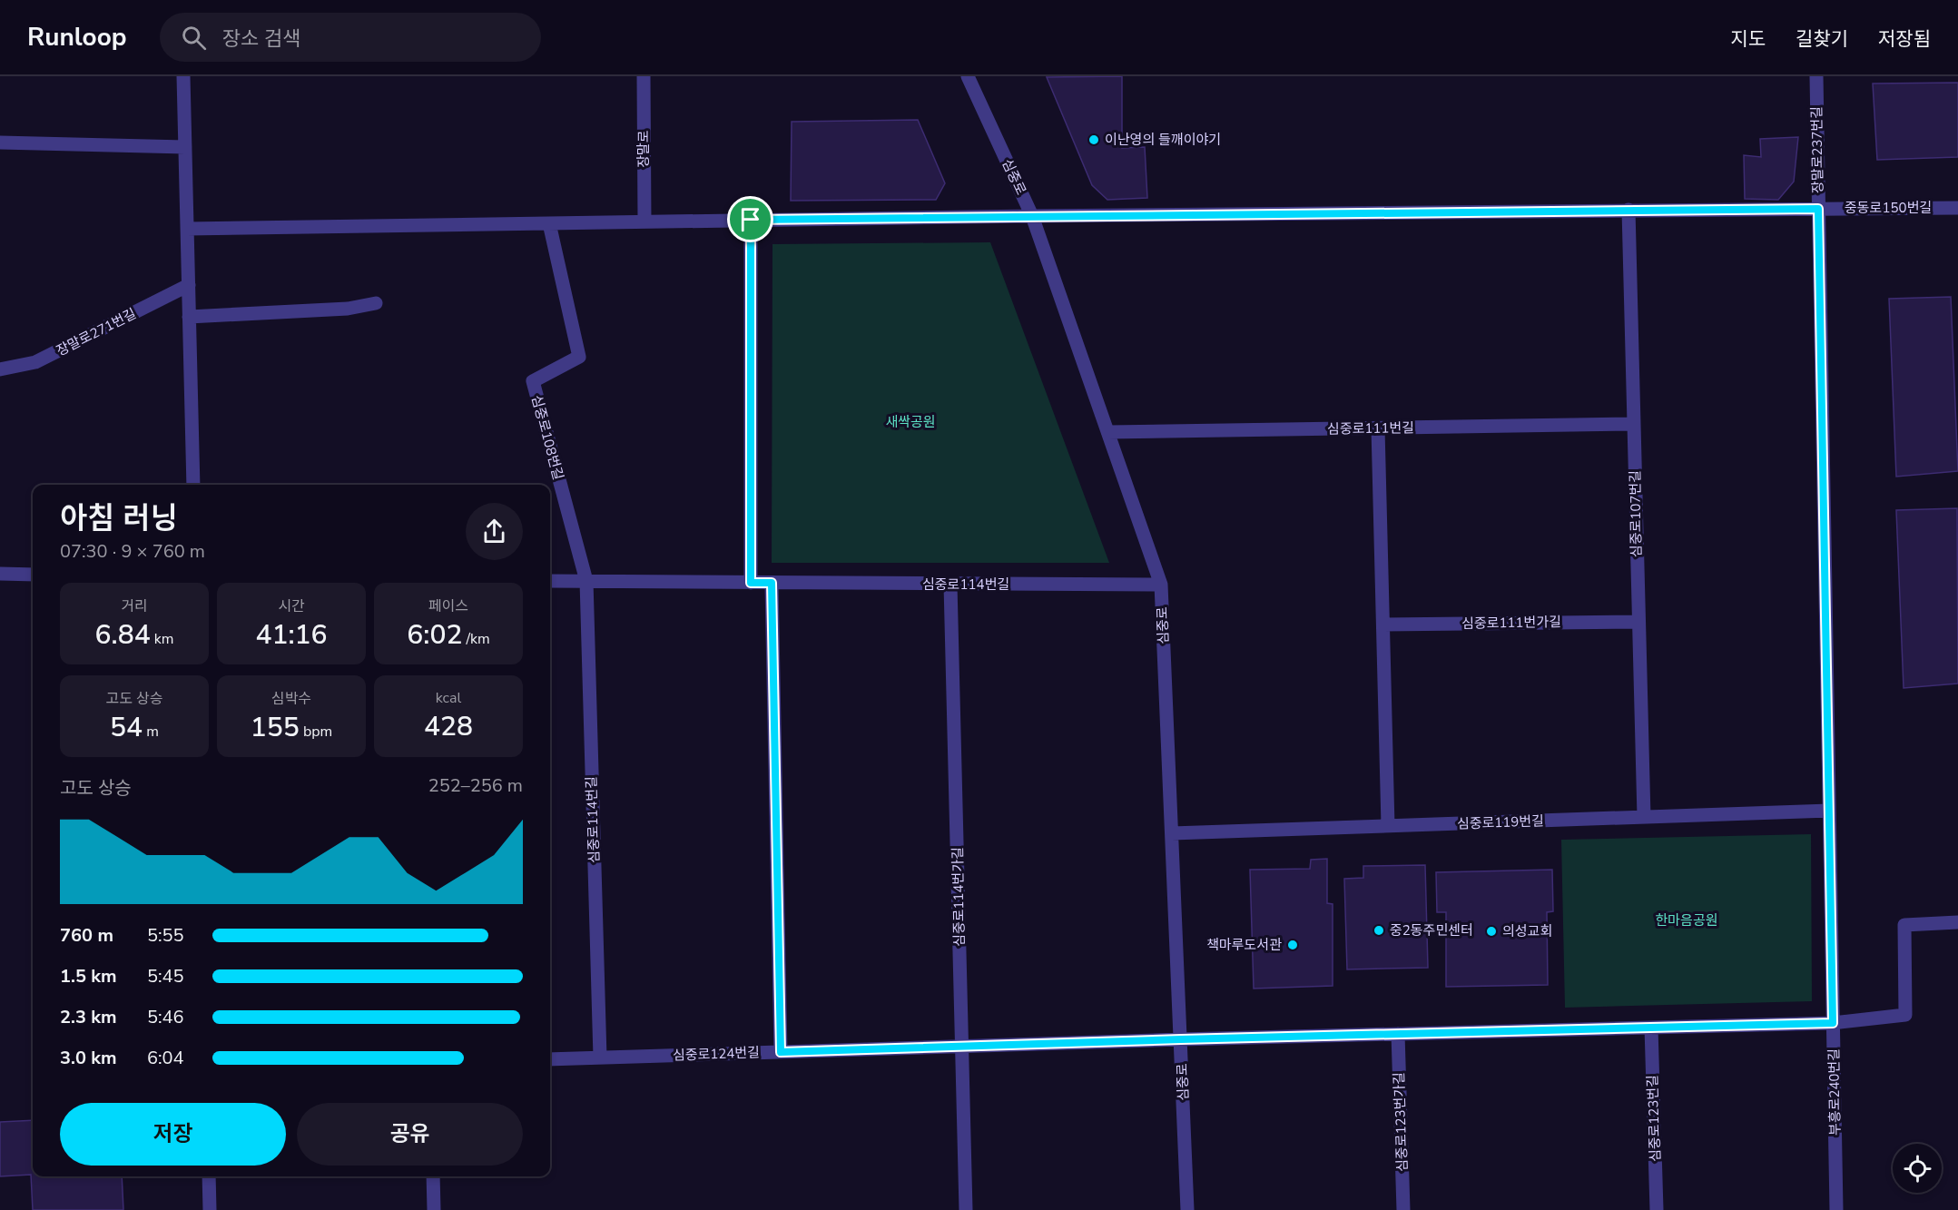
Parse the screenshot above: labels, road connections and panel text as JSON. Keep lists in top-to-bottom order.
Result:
{
  "streets": {
    "street": [
      "장말로",
      "장말로237번길",
      "심중로",
      "중동로150번길",
      "장말로271번길",
      "심중로111번길",
      "심중로108번길",
      "심중로107번길",
      "심중로114번길",
      "심중로111번가길",
      "심중로119번길",
      "심중로114번가길",
      "심중로124번길",
      "부흥로240번길",
      "심중로123번길",
      "심중로123번가길"
    ]
  },
  "crossings": [
    ["장말로237번길", "중동로150번길"],
    ["장말로237번길", "심중로119번길"],
    ["장말로237번길", "부흥로240번길"],
    ["심중로", "심중로111번길"],
    ["심중로", "심중로114번길"],
    ["심중로", "심중로119번길"],
    ["심중로", "심중로124번길"],
    ["심중로111번길", "심중로107번길"],
    ["심중로108번길", "심중로114번길"],
    ["심중로107번길", "심중로111번가길"],
    ["심중로107번길", "심중로119번길"],
    ["심중로114번길", "심중로114번가길"],
    ["심중로114번길", "심중로124번길"],
    ["심중로119번길", "부흥로240번길"],
    ["심중로114번가길", "심중로124번길"]
  ],
  "parks": ["새싹공원", "한마음공원"],
  "places": [
    "이난영의 들깨이야기",
    "중2동주민센터",
    "의성교회",
    "책마루도서관"
  ],
  "page": {
    "header": "Runloop",
    "search": "장소 검색",
    "nav": ["지도", "길찾기", "저장됨"],
    "heading": ["아침 러닝", "07:30 · 9 × 760 m"],
    "stats": [
      ["거리", "6.84 km"],
      ["시간", "41:16"],
      ["페이스", "6:02 /km"],
      ["고도 상승", "54 m"],
      ["심박수", "155 bpm"],
      ["kcal", "428"]
    ],
    "chart": ["고도 상승", "252–256 m"],
    "list": [
      {
        "name": "760 m",
        "note": "5:55"
      },
      {
        "name": "1.5 km",
        "note": "5:45"
      },
      {
        "name": "2.3 km",
        "note": "5:46"
      },
      {
        "name": "3.0 km",
        "note": "6:04"
      }
    ],
    "buttons": ["저장", "공유"]
  }
}
